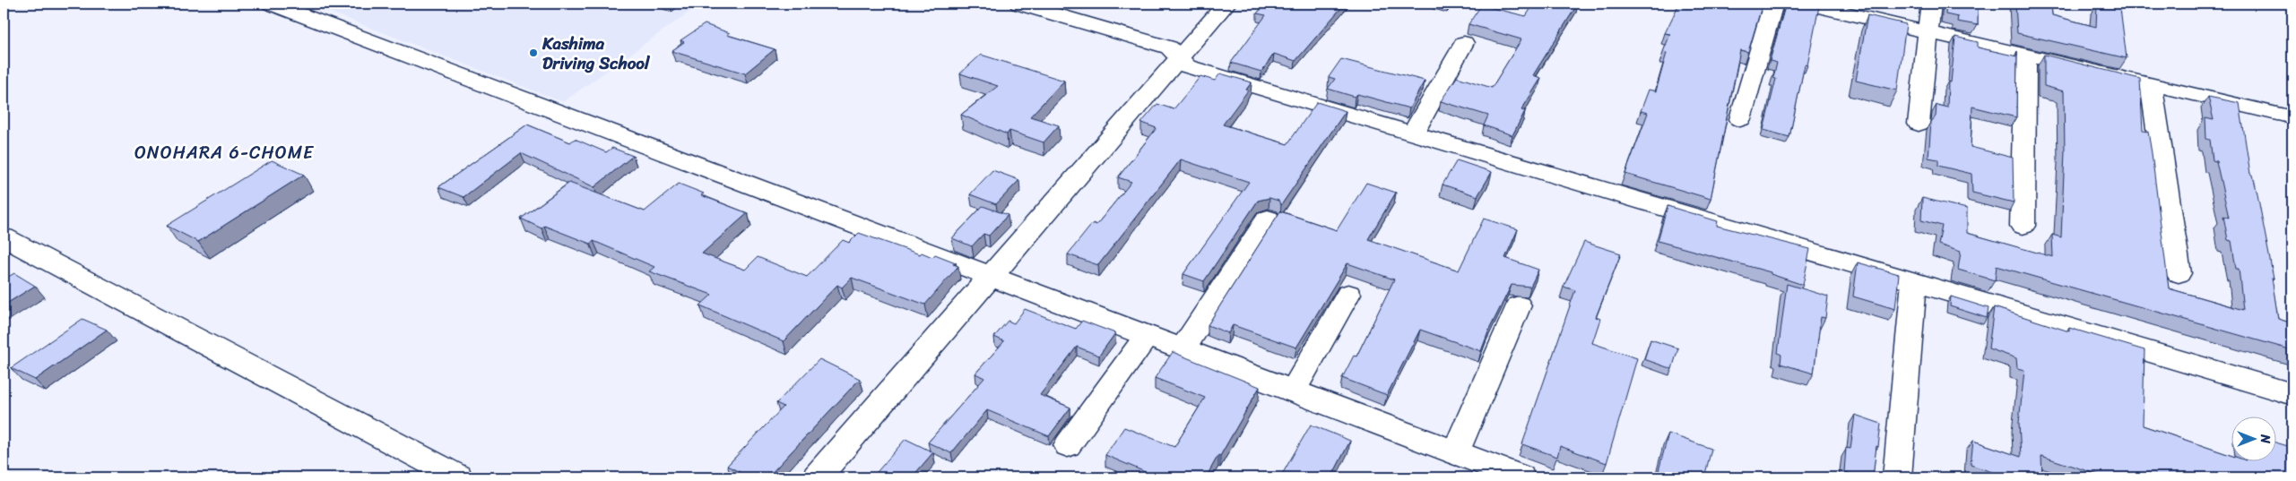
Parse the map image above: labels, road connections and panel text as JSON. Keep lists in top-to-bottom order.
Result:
{
  "districts": ["ONOHARA 6-CHOME"],
  "places": ["Kashima Driving School"],
  "north": "right"
}
